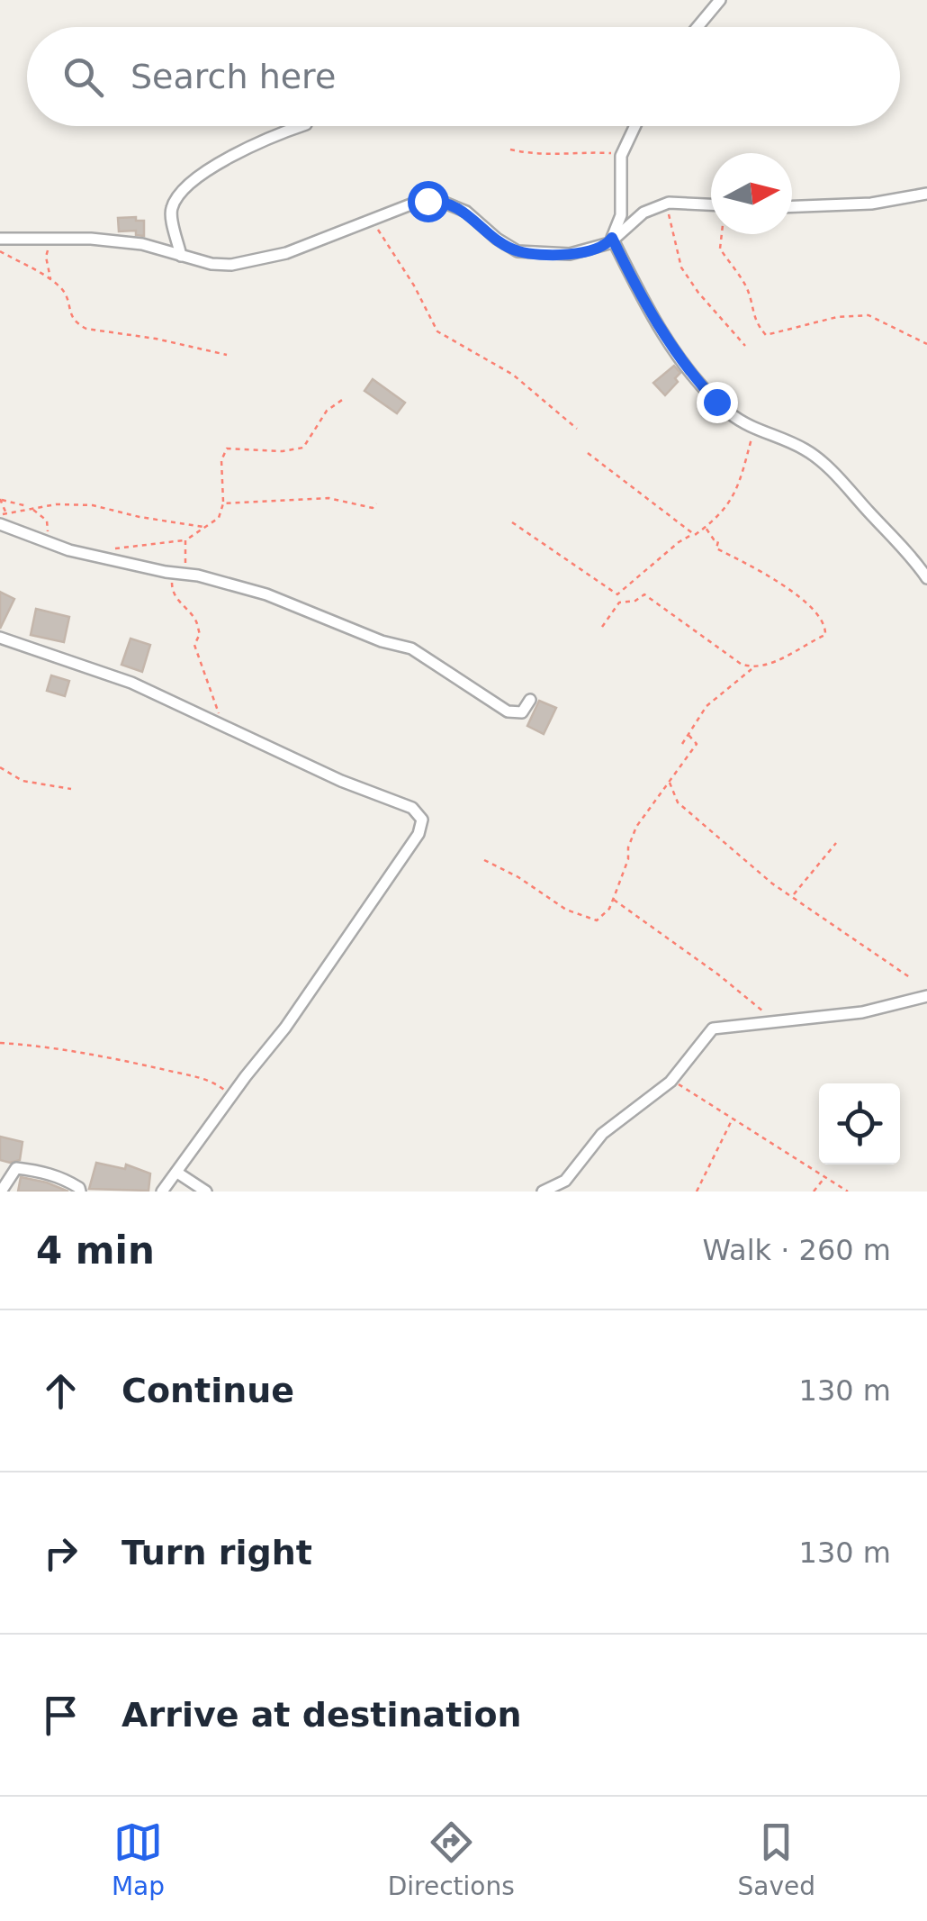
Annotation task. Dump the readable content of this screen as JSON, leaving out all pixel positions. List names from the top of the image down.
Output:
{
  "north": "right",
  "page": {
    "search": "Search here",
    "heading": ["4 min", "Walk · 260 m"],
    "list": [
      ["Continue", "130 m"],
      ["Turn right", "130 m"],
      "Arrive at destination"
    ],
    "nav": ["Map", "Directions", "Saved"]
  }
}
